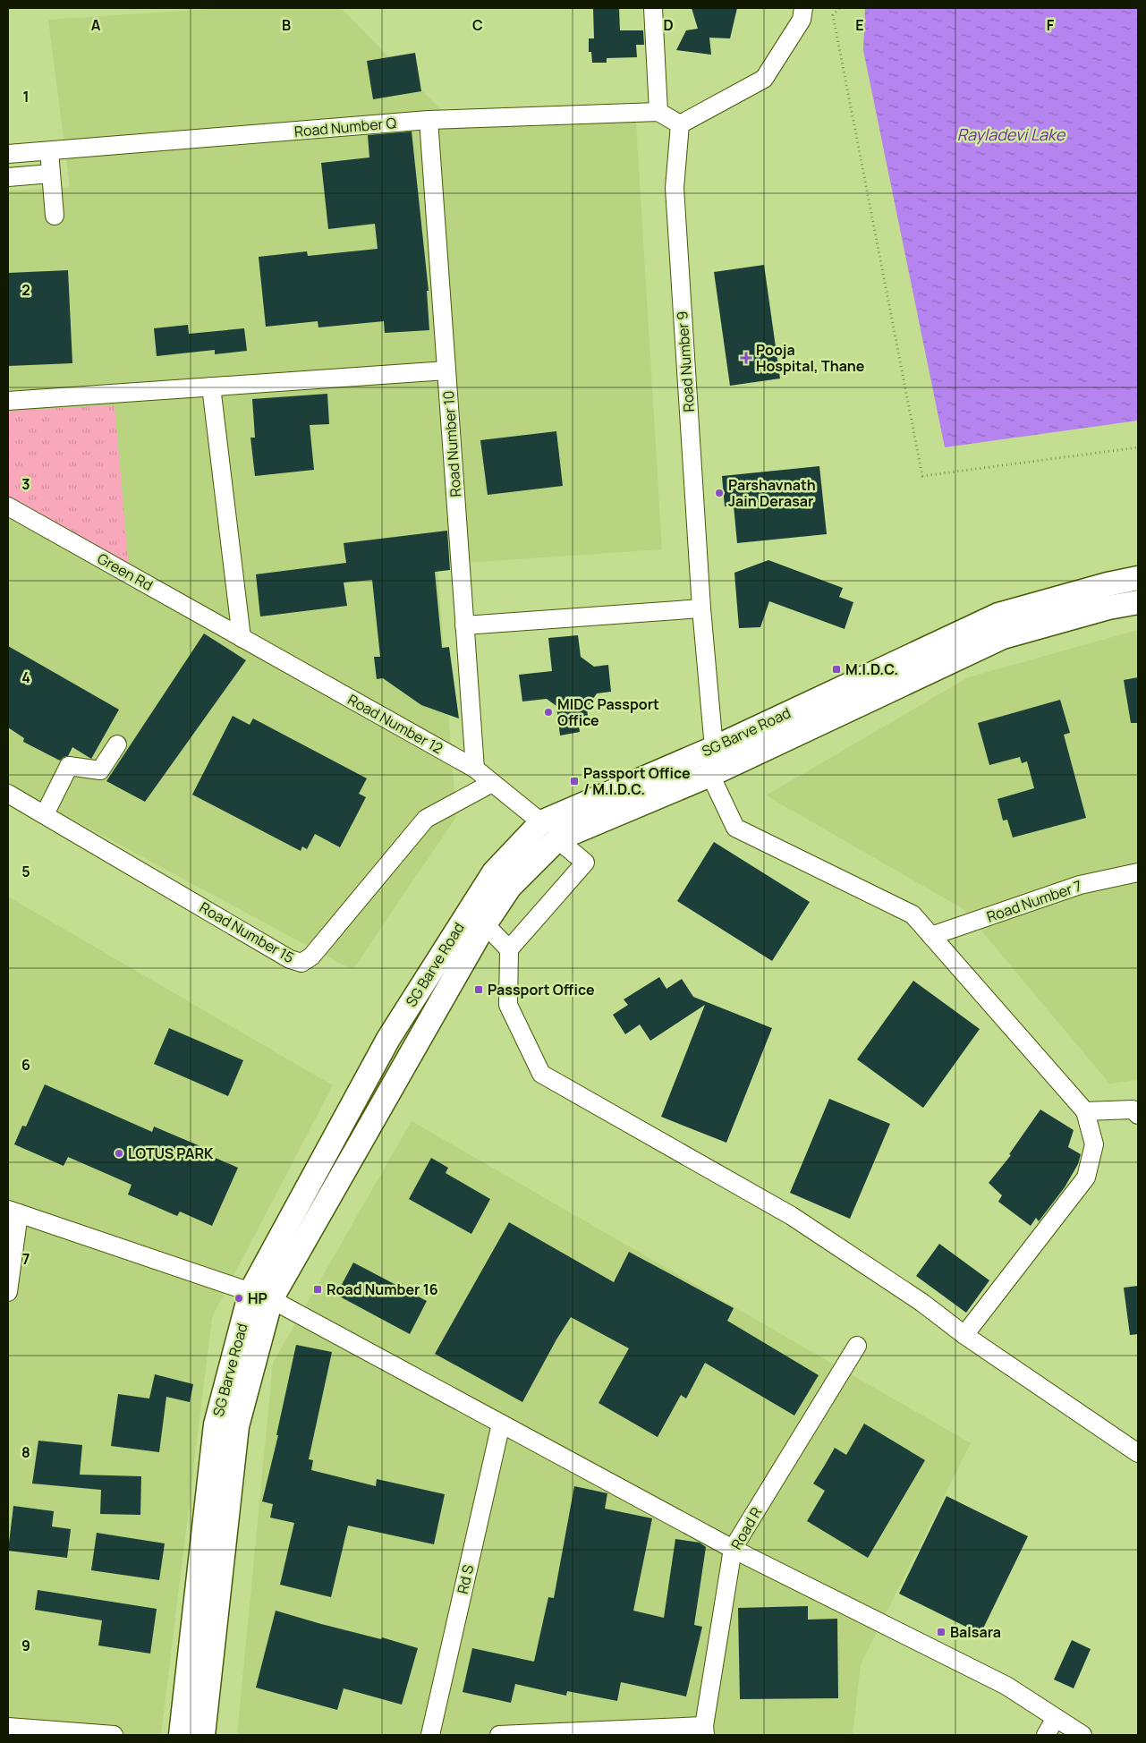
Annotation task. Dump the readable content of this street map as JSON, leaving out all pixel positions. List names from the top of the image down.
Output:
{
  "streets": {
    "main road": ["SG Barve Road"],
    "street": [
      "Road Number Q",
      "Road Number 9",
      "Road Number 10",
      "Green Rd",
      "Road Number 12",
      "Road Number 7",
      "Road Number 15",
      "Road R",
      "Rd S"
    ]
  },
  "crossings": [
    ["Road Number Q", "Road Number 10"],
    ["Road Number 9", "SG Barve Road"],
    ["Road Number 10", "Road Number 12"],
    ["Green Rd", "Road Number 12"],
    ["Road Number 12", "SG Barve Road"],
    ["Road Number 12", "Road Number 15"]
  ],
  "water": ["Rayladevi Lake"],
  "places": {
    "health": ["Pooja Hospital, Thane"],
    "other": [
      "Parshavnath Jain Derasar",
      "MIDC Passport Office",
      "LOTUS PARK",
      "HP"
    ],
    "transit": [
      "M.I.D.C.",
      "Passport Office / M.I.D.C.",
      "Passport Office",
      "Road Number 16",
      "Balsara"
    ]
  },
  "grid": {
    "columns": [
      "A",
      "B",
      "C",
      "D",
      "E",
      "F"
    ],
    "rows": [
      "1",
      "2",
      "3",
      "4",
      "5",
      "6",
      "7",
      "8",
      "9"
    ]
  }
}
